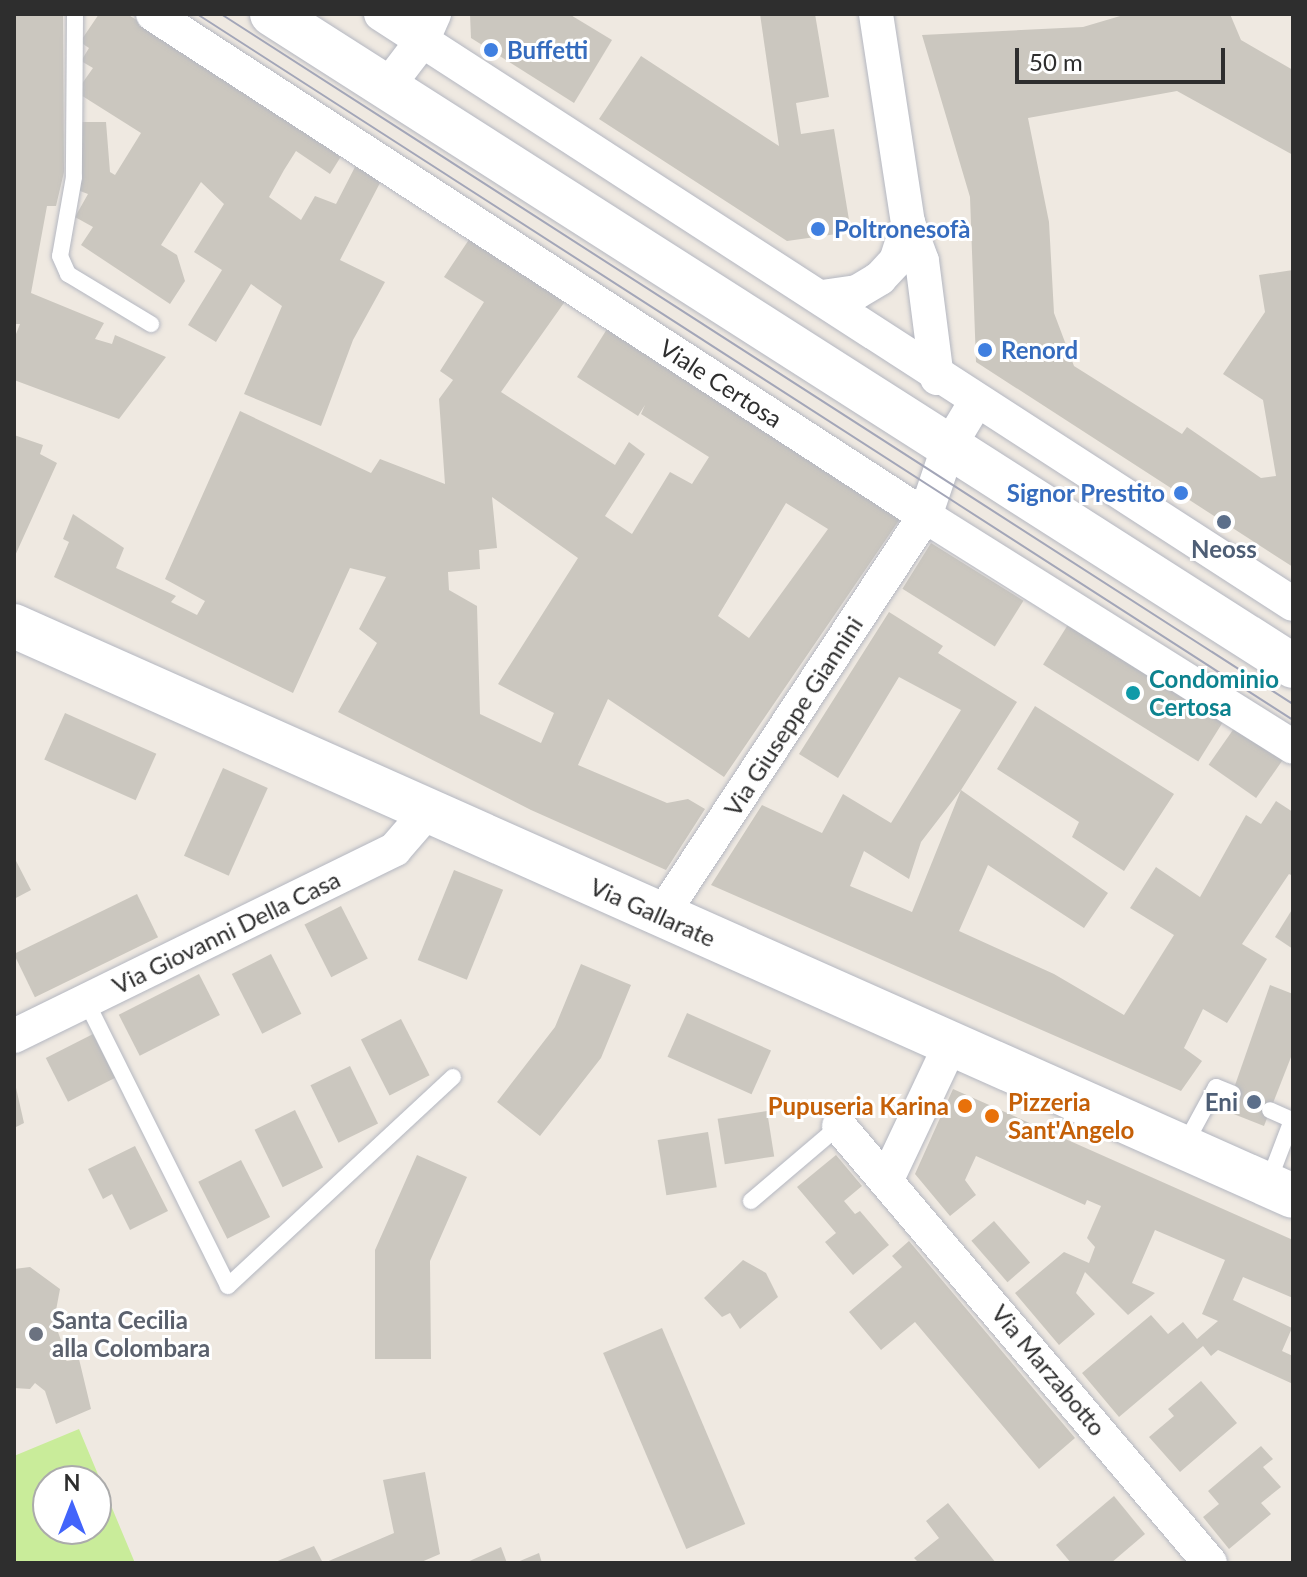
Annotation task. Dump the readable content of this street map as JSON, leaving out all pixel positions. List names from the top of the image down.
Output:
{
  "streets": {
    "street": [
      "Viale Certosa",
      "Via Giuseppe Giannini",
      "Via Gallarate",
      "Via Giovanni Della Casa",
      "Via Marzabotto"
    ]
  },
  "crossings": [
    ["Viale Certosa", "Via Giuseppe Giannini"],
    ["Via Giuseppe Giannini", "Via Gallarate"],
    ["Via Gallarate", "Via Giovanni Della Casa"]
  ],
  "places": [
    "Buffetti",
    "Poltronesofà",
    "Renord",
    "Signor Prestito",
    "Neoss",
    "Condominio Certosa",
    "Eni",
    "Pupuseria Karina",
    "Pizzeria Sant'Angelo",
    "Santa Cecilia alla Colombara"
  ],
  "scale_bar": "50 m",
  "north": "top"
}
